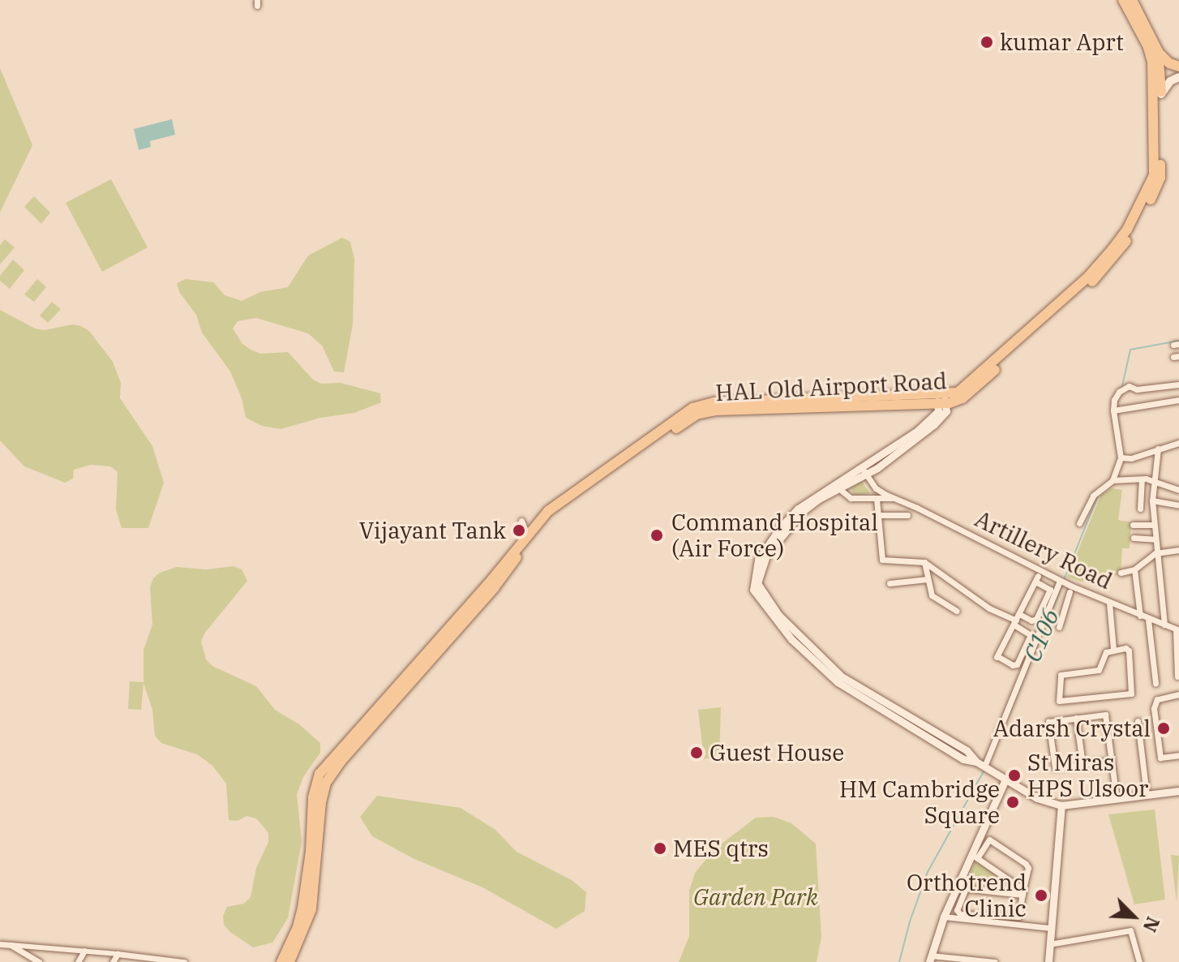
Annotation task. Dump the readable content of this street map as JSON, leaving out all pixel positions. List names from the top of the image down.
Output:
{
  "streets": {
    "main road": ["HAL Old Airport Road"],
    "street": ["Artillery Road"]
  },
  "water": ["C106"],
  "parks": ["Garden Park"],
  "places": [
    "kumar Aprt",
    "Vijayant Tank",
    "Command Hospital (Air Force)",
    "Adarsh Crystal",
    "Guest House",
    "St Miras HPS Ulsoor",
    "HM Cambridge Square",
    "MES qtrs",
    "Orthotrend Clinic"
  ],
  "north": "bottom right"
}
